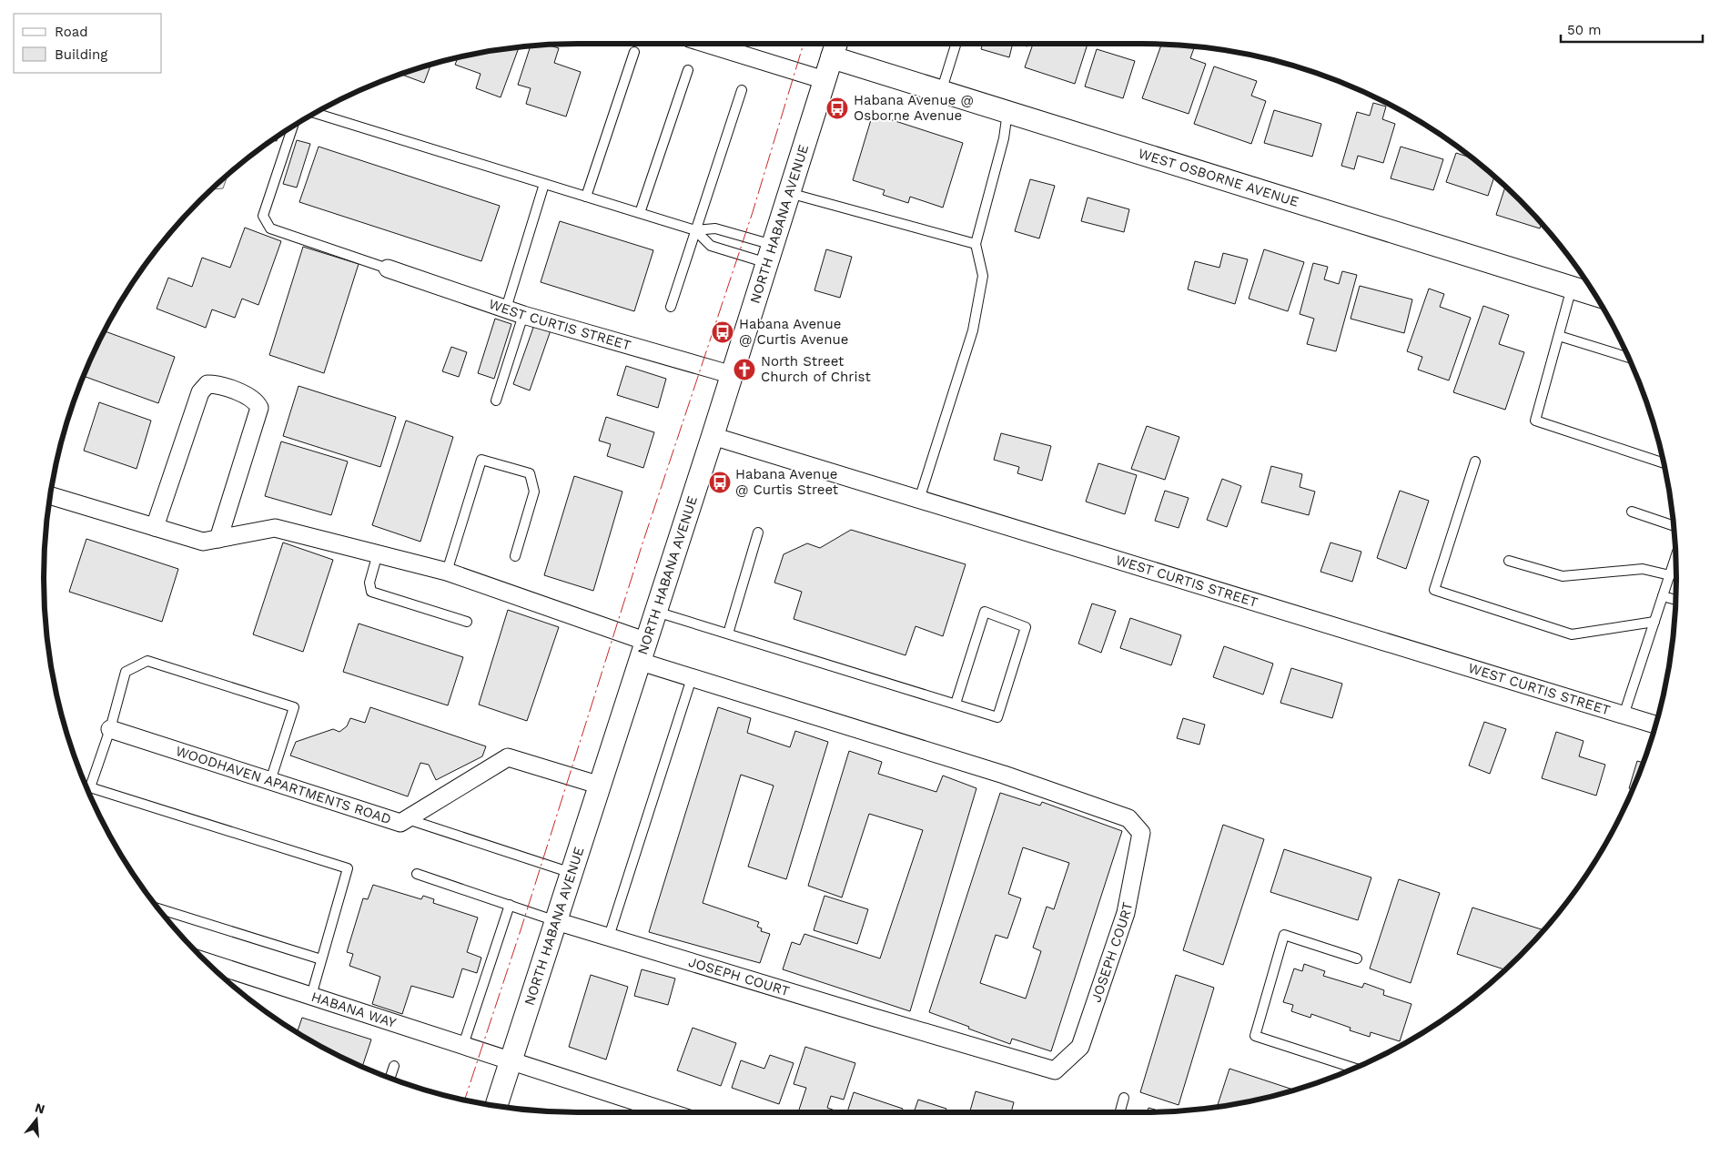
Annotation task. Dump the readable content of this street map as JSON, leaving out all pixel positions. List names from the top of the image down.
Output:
{
  "streets": {
    "street": [
      "WEST OSBORNE AVENUE",
      "NORTH HABANA AVENUE",
      "WEST CURTIS STREET",
      "WOODHAVEN APARTMENTS ROAD",
      "JOSEPH COURT",
      "HABANA WAY"
    ]
  },
  "crossings": [
    ["WEST OSBORNE AVENUE", "NORTH HABANA AVENUE"],
    ["NORTH HABANA AVENUE", "WEST CURTIS STREET"],
    ["NORTH HABANA AVENUE", "WOODHAVEN APARTMENTS ROAD"],
    ["NORTH HABANA AVENUE", "JOSEPH COURT"],
    ["NORTH HABANA AVENUE", "HABANA WAY"]
  ],
  "places": {
    "bus stop": ["Habana Avenue @ Osborne Avenue", "Habana Avenue @ Curtis Avenue", "Habana Avenue @ Curtis Street"],
    "church": ["North Street Church of Christ"]
  },
  "legend": ["Road", "Building"],
  "scale_bar": "50 m",
  "north": "top"
}
